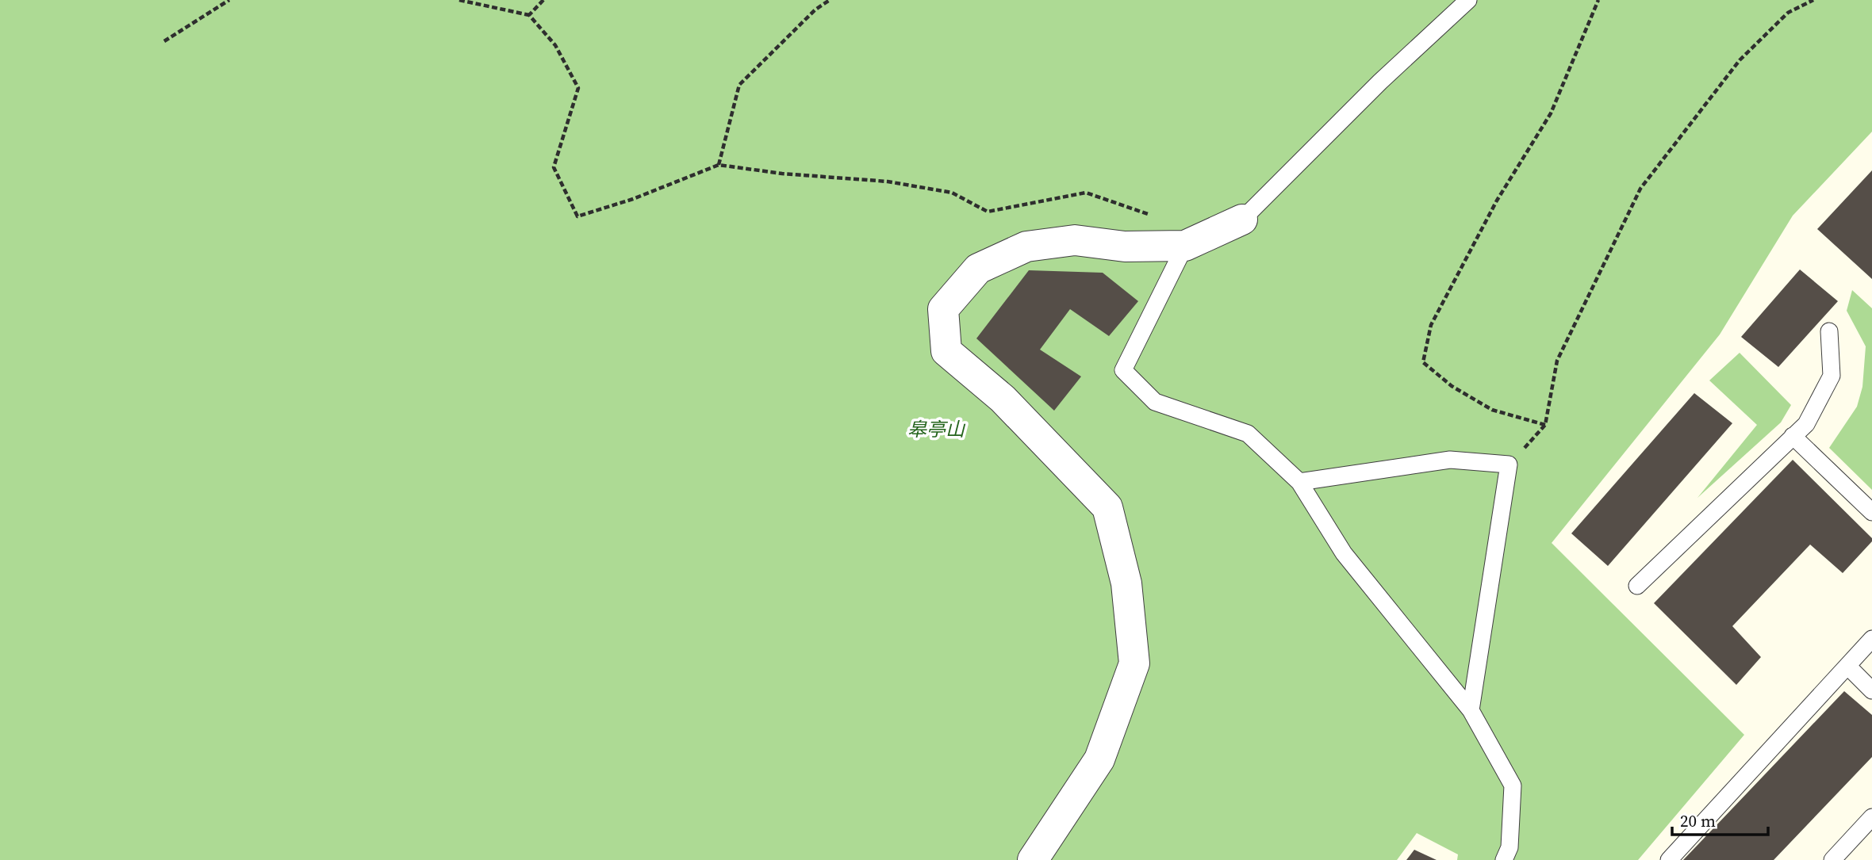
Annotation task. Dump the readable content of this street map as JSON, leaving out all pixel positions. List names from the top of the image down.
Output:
{
  "parks": ["皋亭山"],
  "scale_bar": "20 m"
}
